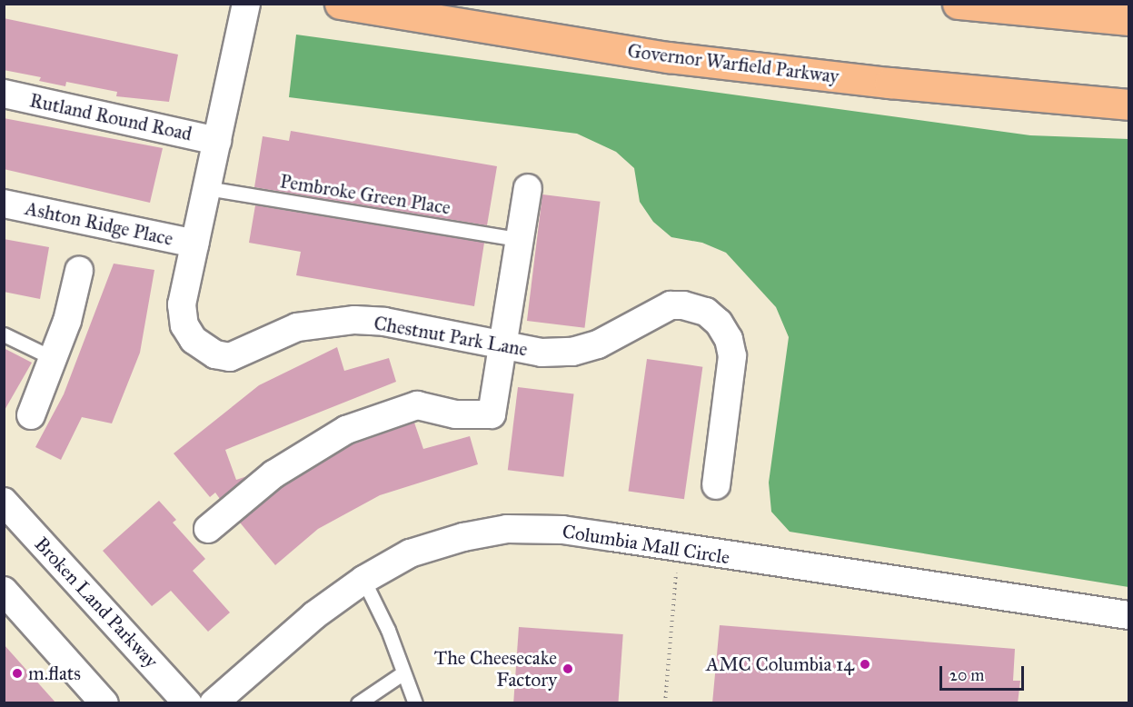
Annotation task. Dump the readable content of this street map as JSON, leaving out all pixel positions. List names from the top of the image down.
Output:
{
  "streets": {
    "main road": ["Governor Warfield Parkway"],
    "street": [
      "Rutland Round Road",
      "Ashton Ridge Place",
      "Chestnut Park Lane",
      "Columbia Mall Circle",
      "Broken Land Parkway"
    ],
    "lane": ["Pembroke Green Place"]
  },
  "crossings": [
    ["Rutland Round Road", "Chestnut Park Lane"],
    ["Pembroke Green Place", "Chestnut Park Lane"],
    ["Ashton Ridge Place", "Chestnut Park Lane"]
  ],
  "places": ["AMC Columbia 14", "The Cheesecake Factory", "m.flats"],
  "scale_bar": "20 m"
}
